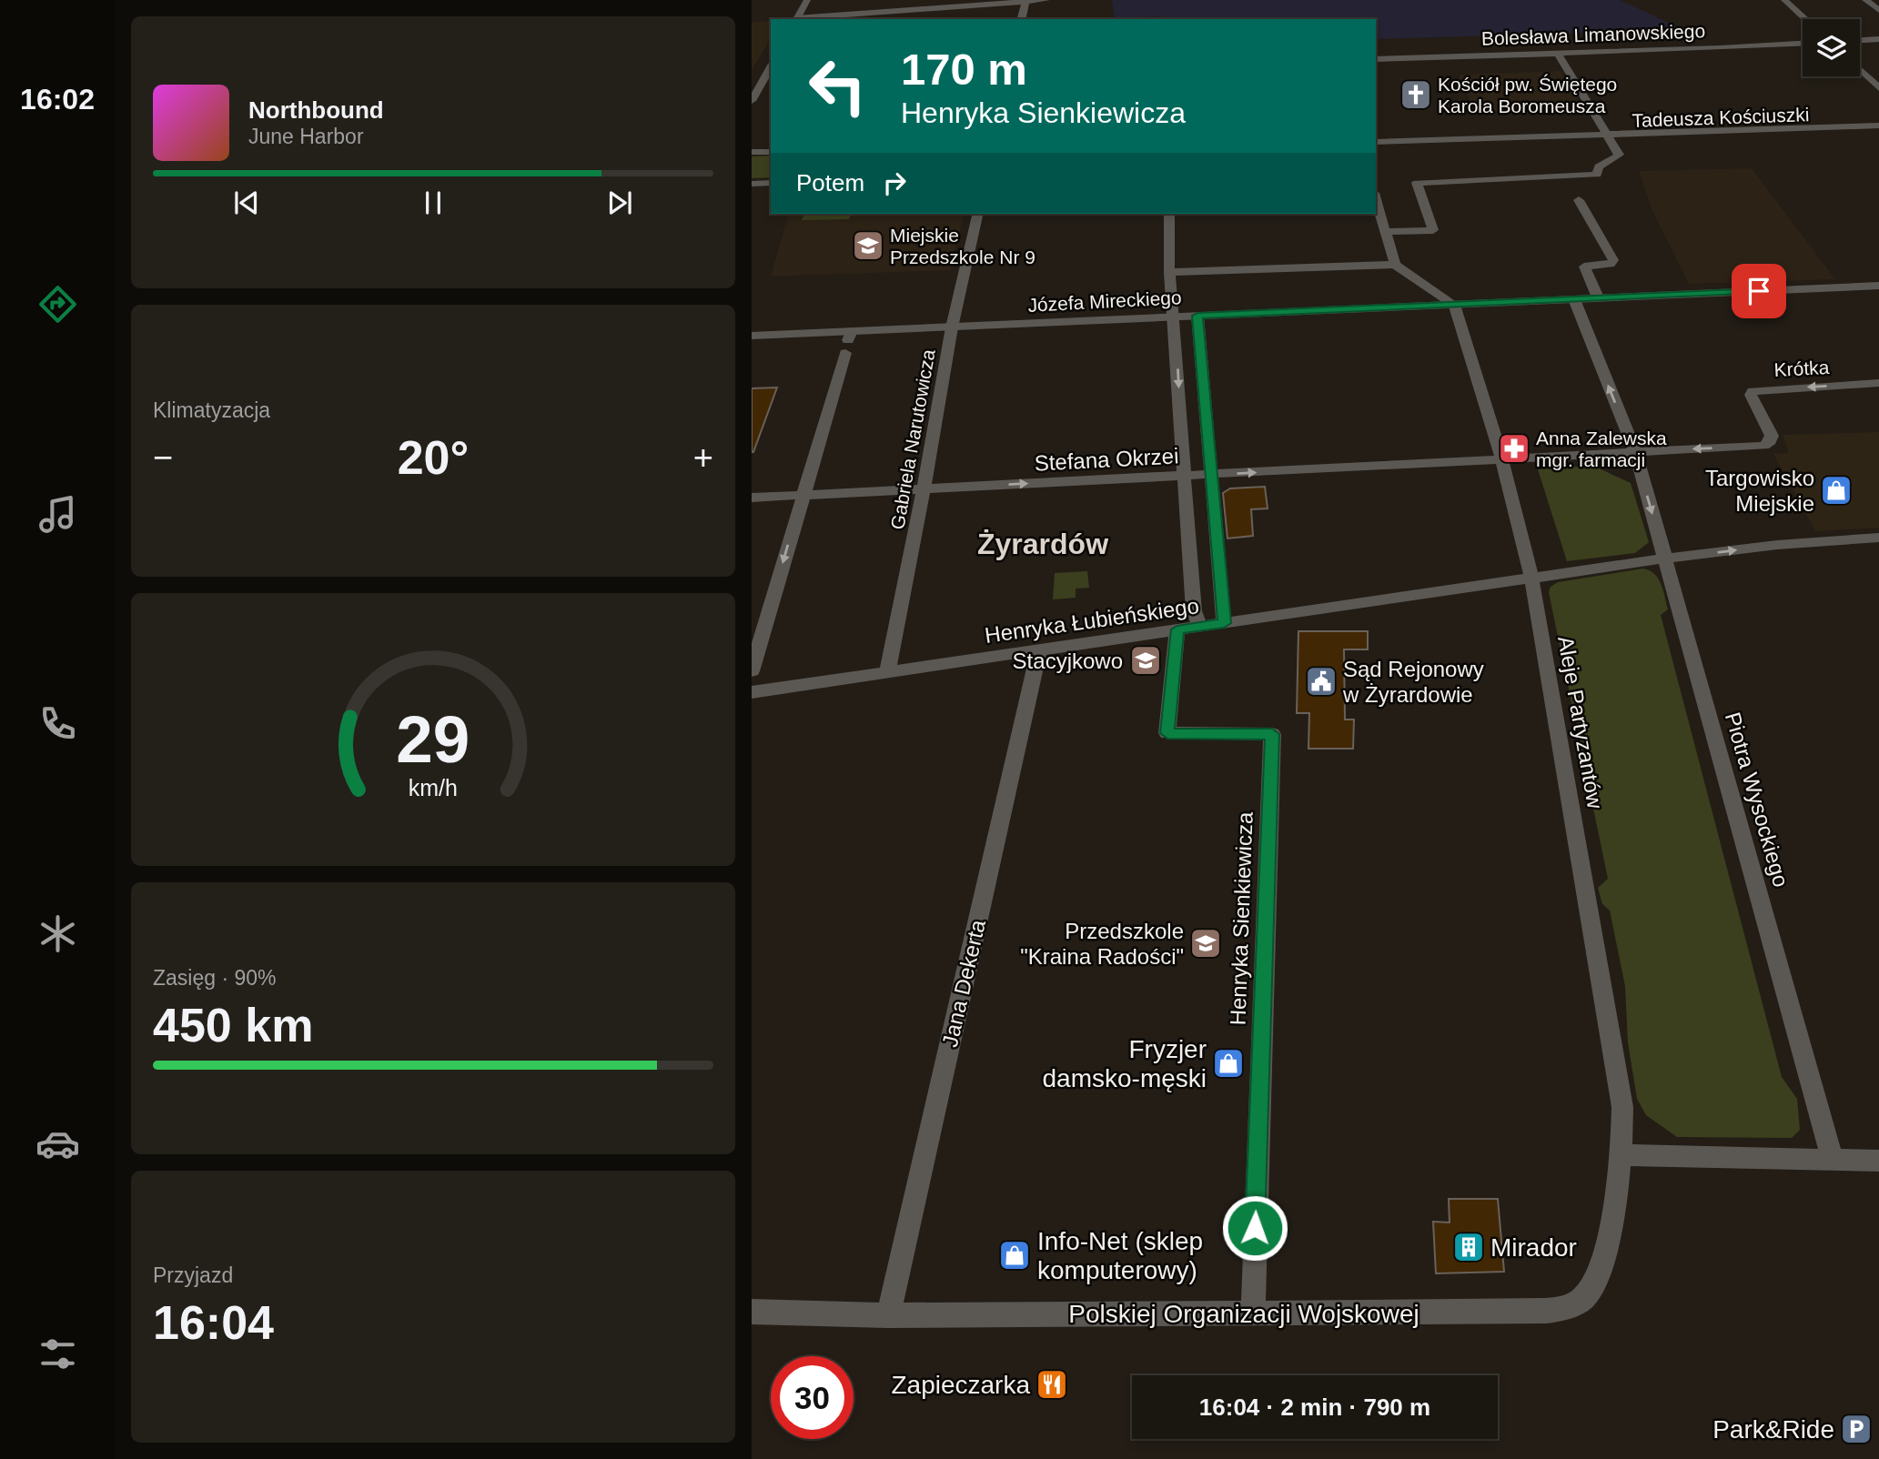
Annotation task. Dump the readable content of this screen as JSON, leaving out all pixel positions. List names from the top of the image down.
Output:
{
  "streets": {
    "street": [
      "Bolesława Limanowskiego",
      "Tadeusza Kościuszki",
      "Józefa Mireckiego",
      "Krótka",
      "Gabriela Narutowicza",
      "Stefana Okrzei",
      "Henryka Łubieńskiego",
      "Aleje Partyzantów",
      "Piotra Wysockiego",
      "Henryka Sienkiewicza",
      "Jana Dekerta",
      "Polskiej Organizacji Wojskowej"
    ]
  },
  "crossings": [
    ["Józefa Mireckiego", "Gabriela Narutowicza"],
    ["Józefa Mireckiego", "Aleje Partyzantów"],
    ["Józefa Mireckiego", "Piotra Wysockiego"],
    ["Krótka", "Piotra Wysockiego"],
    ["Gabriela Narutowicza", "Stefana Okrzei"],
    ["Gabriela Narutowicza", "Henryka Łubieńskiego"],
    ["Stefana Okrzei", "Aleje Partyzantów"],
    ["Henryka Łubieńskiego", "Aleje Partyzantów"],
    ["Henryka Łubieńskiego", "Piotra Wysockiego"],
    ["Henryka Łubieńskiego", "Henryka Sienkiewicza"],
    ["Henryka Łubieńskiego", "Jana Dekerta"],
    ["Aleje Partyzantów", "Polskiej Organizacji Wojskowej"],
    ["Henryka Sienkiewicza", "Polskiej Organizacji Wojskowej"],
    ["Jana Dekerta", "Polskiej Organizacji Wojskowej"]
  ],
  "one_way": ["Stefana Okrzei"],
  "districts": ["Żyrardów"],
  "places": {
    "church": ["Kościół pw. Świętego Karola Boromeusza"],
    "school or university": ["Miejskie Przedszkole Nr 9", "Stacyjkowo", "Przedszkole \"Kraina Radości\""],
    "pharmacy": ["Anna Zalewska mgr. farmacji"],
    "shop": ["Targowisko Miejskie", "Fryzjer damsko-męski", "Info-Net (sklep komputerowy)"],
    "public building": ["Sąd Rejonowy w Żyrardowie"],
    "building": ["Mirador"],
    "restaurant": ["Zapieczarka"],
    "parking": ["Park&Ride"]
  },
  "page": {
    "tabs": "16:02",
    "turn": ["170 m", "Henryka Sienkiewicza"],
    "song": ["Northbound", "June Harbor"],
    "then": "Potem",
    "tile": [
      "Klimatyzacja",
      ["Zasięg · 90%", "450 km"],
      ["Przyjazd", "16:04"]
    ],
    "heat": ["−", "20°", "+"],
    "limit": "30",
    "trip": "16:04 · 2 min · 790 m",
    "gauge": ["29", "km/h"]
  }
}
